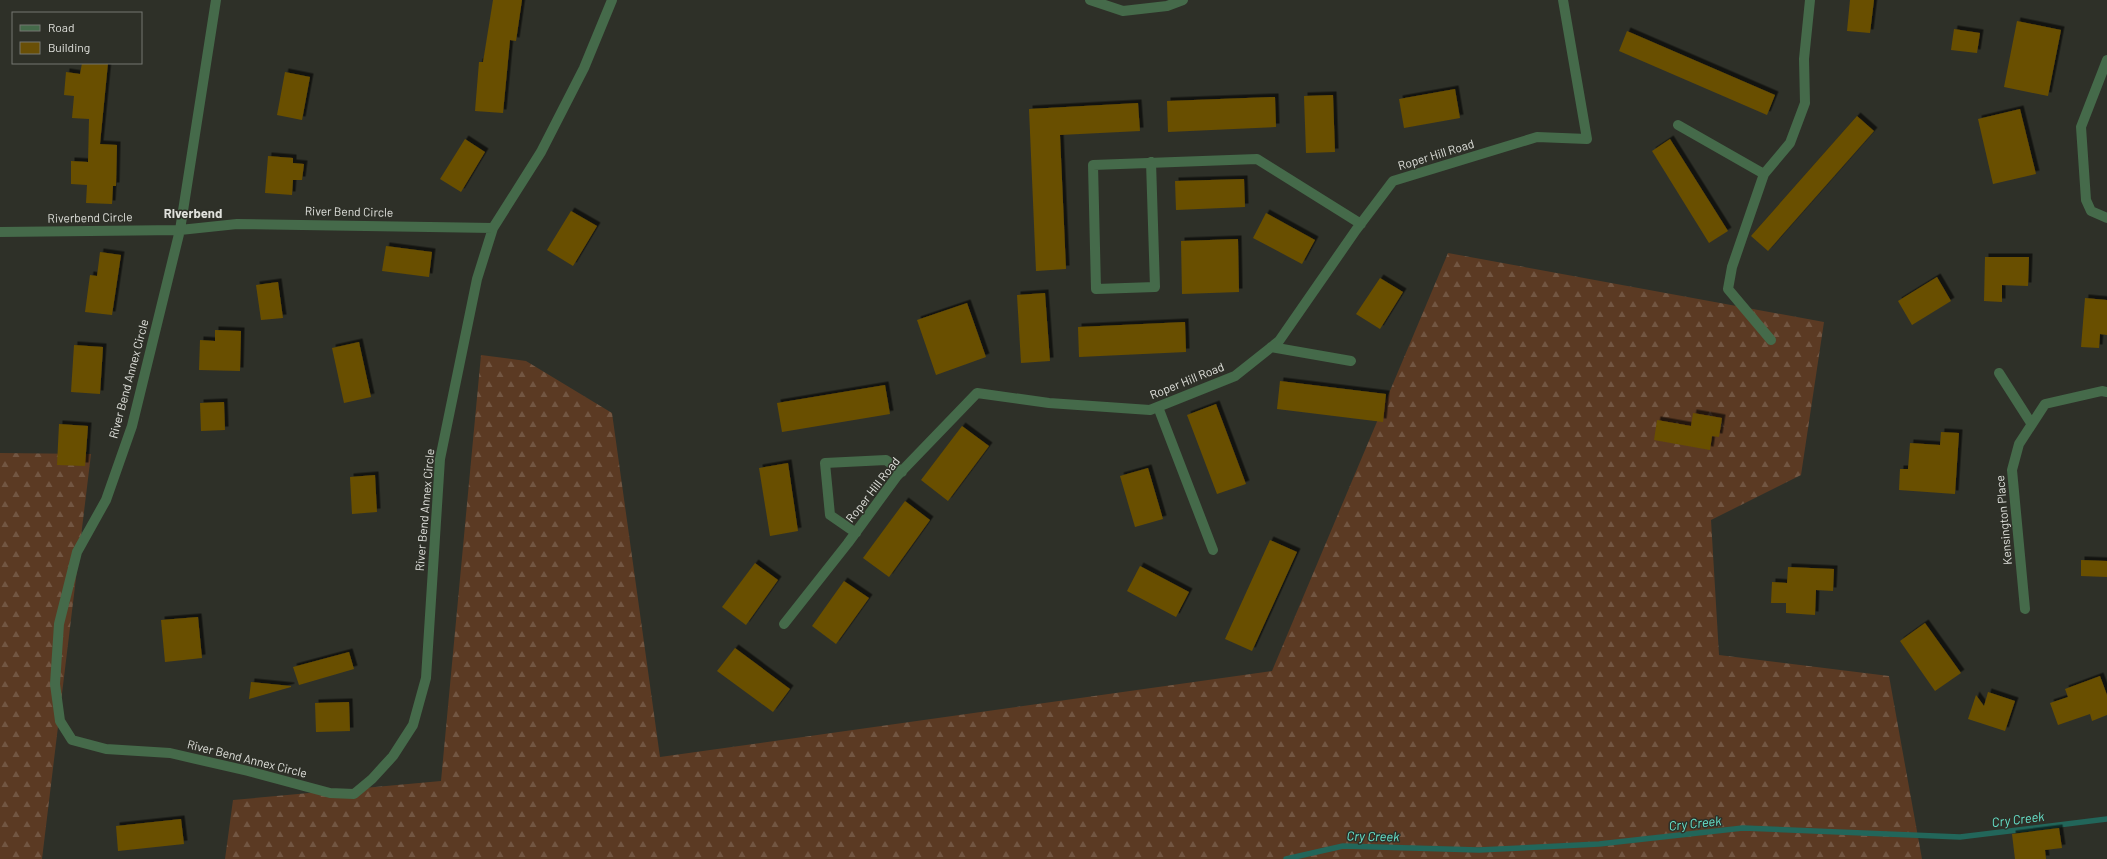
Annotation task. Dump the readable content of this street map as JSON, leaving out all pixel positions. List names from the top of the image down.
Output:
{
  "streets": {
    "street": [
      "Roper Hill Road",
      "River Bend Circle",
      "Riverbend Circle",
      "River Bend Annex Circle",
      "Kensington Place"
    ]
  },
  "crossings": [
    ["River Bend Circle", "Riverbend Circle"],
    ["River Bend Circle", "River Bend Annex Circle"],
    ["Riverbend Circle", "River Bend Annex Circle"]
  ],
  "districts": ["Riverbend"],
  "water": ["Cry Creek"],
  "legend": ["Road", "Building"]
}
